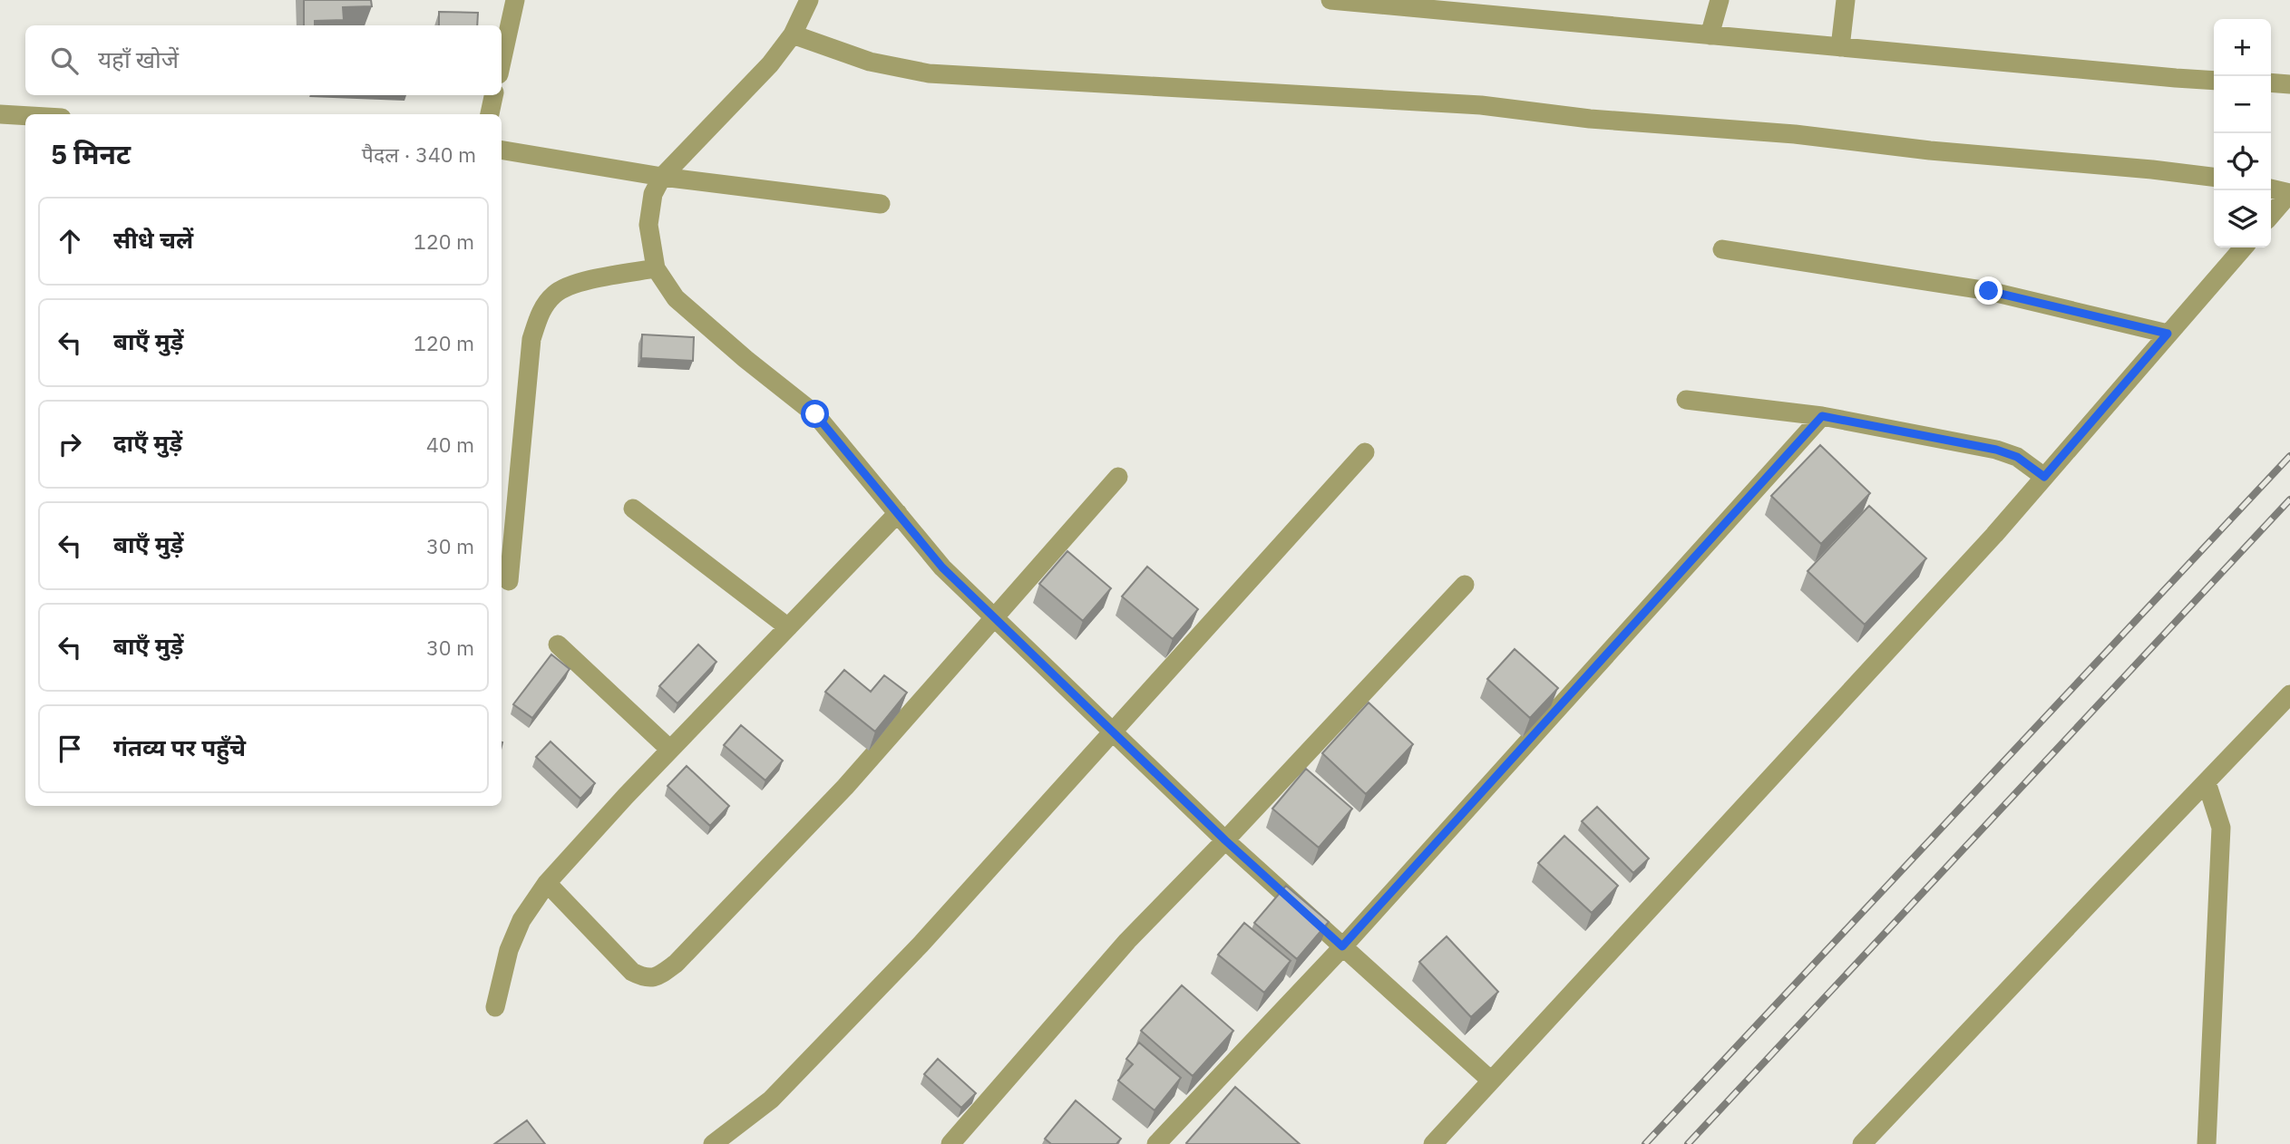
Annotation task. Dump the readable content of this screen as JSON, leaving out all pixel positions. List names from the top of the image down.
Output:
{
  "page": {
    "map_buttons": ["+", "−"],
    "search": "यहाँ खोजें",
    "heading": ["5 मिनट", "पैदल · 340 m"],
    "list": [
      ["सीधे चलें", "120 m"],
      ["बाएँ मुड़ें", "120 m"],
      ["दाएँ मुड़ें", "40 m"],
      ["बाएँ मुड़ें", "30 m"],
      ["बाएँ मुड़ें", "30 m"],
      "गंतव्य पर पहुँचे"
    ]
  }
}
